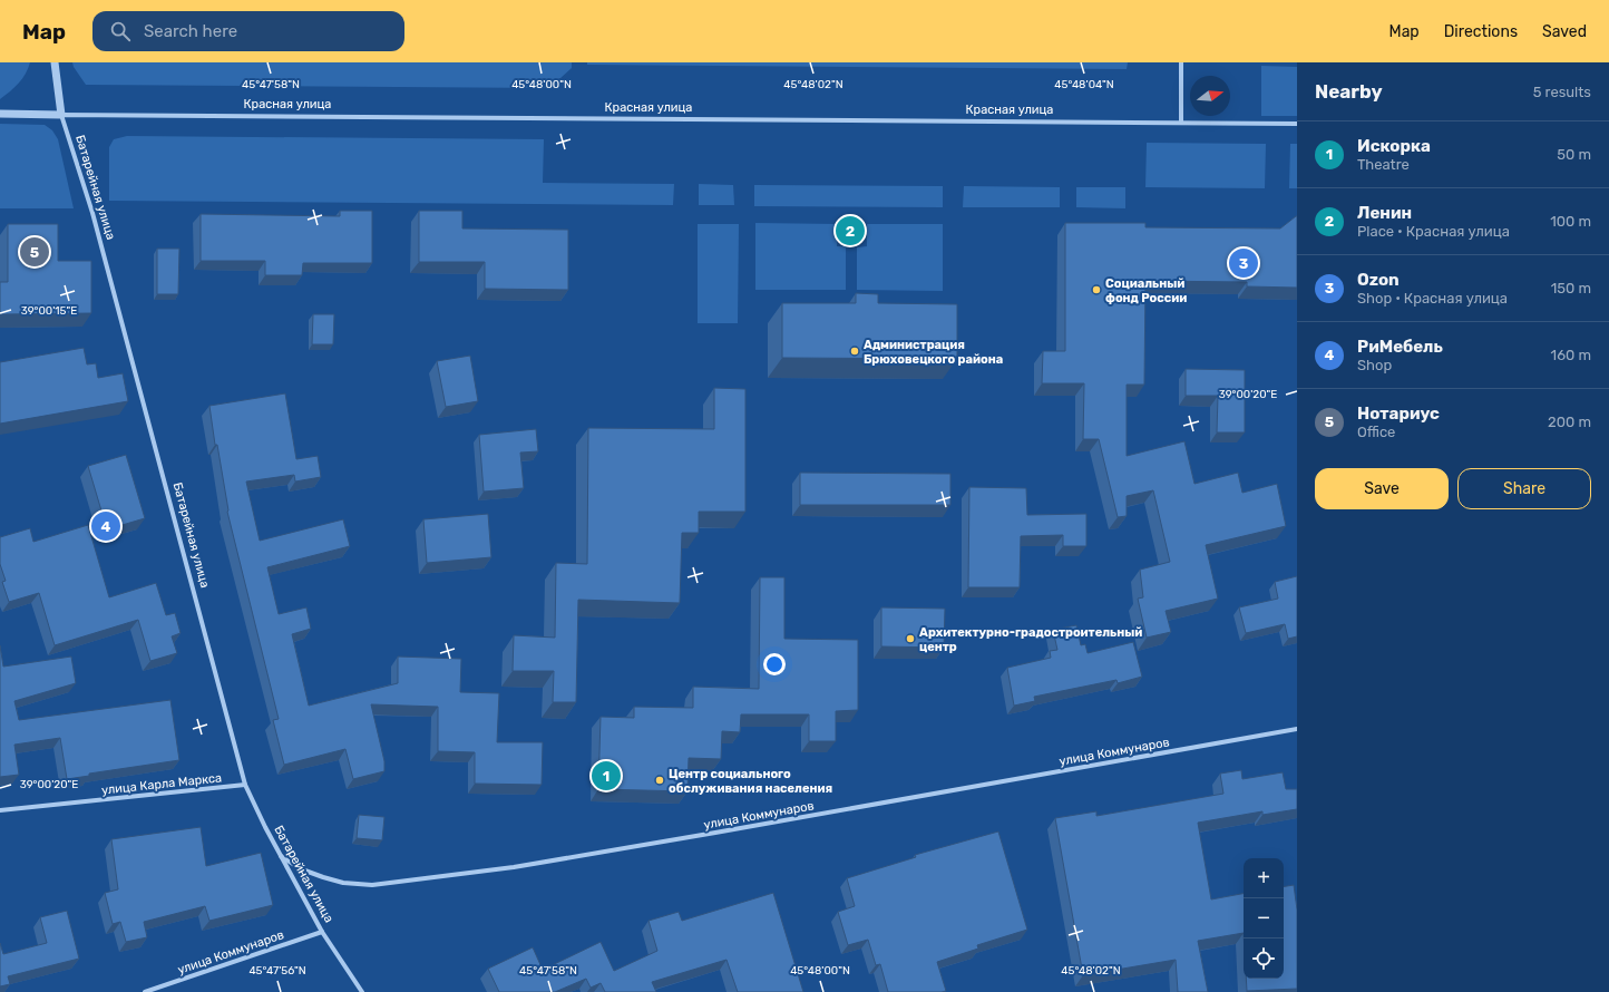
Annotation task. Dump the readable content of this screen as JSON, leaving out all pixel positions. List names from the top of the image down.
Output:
{
  "streets": {
    "street": [
      "Красная улица",
      "Батарейная улица",
      "улица Коммунаров",
      "улица Карла Маркса"
    ]
  },
  "crossings": [
    ["Красная улица", "Батарейная улица"],
    ["Батарейная улица", "улица Коммунаров"],
    ["Батарейная улица", "улица Карла Маркса"]
  ],
  "places": [
    "Социальный фонд России",
    "Администрация Брюховецкого района",
    "Архитектурно-градостроительный центр",
    "Центр социального обслуживания населения"
  ],
  "north": "right",
  "page": {
    "header": "Map",
    "search": "Search here",
    "nav": ["Map", "Directions", "Saved"],
    "heading": ["Nearby", "5 results"],
    "list": [
      {
        "mark": "1",
        "name": "Искорка",
        "note": "Theatre",
        "value": "50 m"
      },
      {
        "mark": "2",
        "name": "Ленин",
        "note": "Place · Красная улица",
        "value": "100 m"
      },
      {
        "mark": "3",
        "name": "Ozon",
        "note": "Shop · Красная улица",
        "value": "150 m"
      },
      {
        "mark": "4",
        "name": "РиМебель",
        "note": "Shop",
        "value": "160 m"
      },
      {
        "mark": "5",
        "name": "Нотариус",
        "note": "Office",
        "value": "200 m"
      }
    ],
    "pins": [
      "2",
      "5",
      "3",
      "4",
      "1"
    ],
    "buttons": ["Save", "Share"],
    "map_buttons": ["+", "−"]
  },
  "coordinates": [
    "45°47'58\"N",
    "45°48'00\"N",
    "45°48'02\"N",
    "45°48'04\"N",
    "39°00'15\"E",
    "39°00'20\"E",
    "45°47'56\"N"
  ]
}
